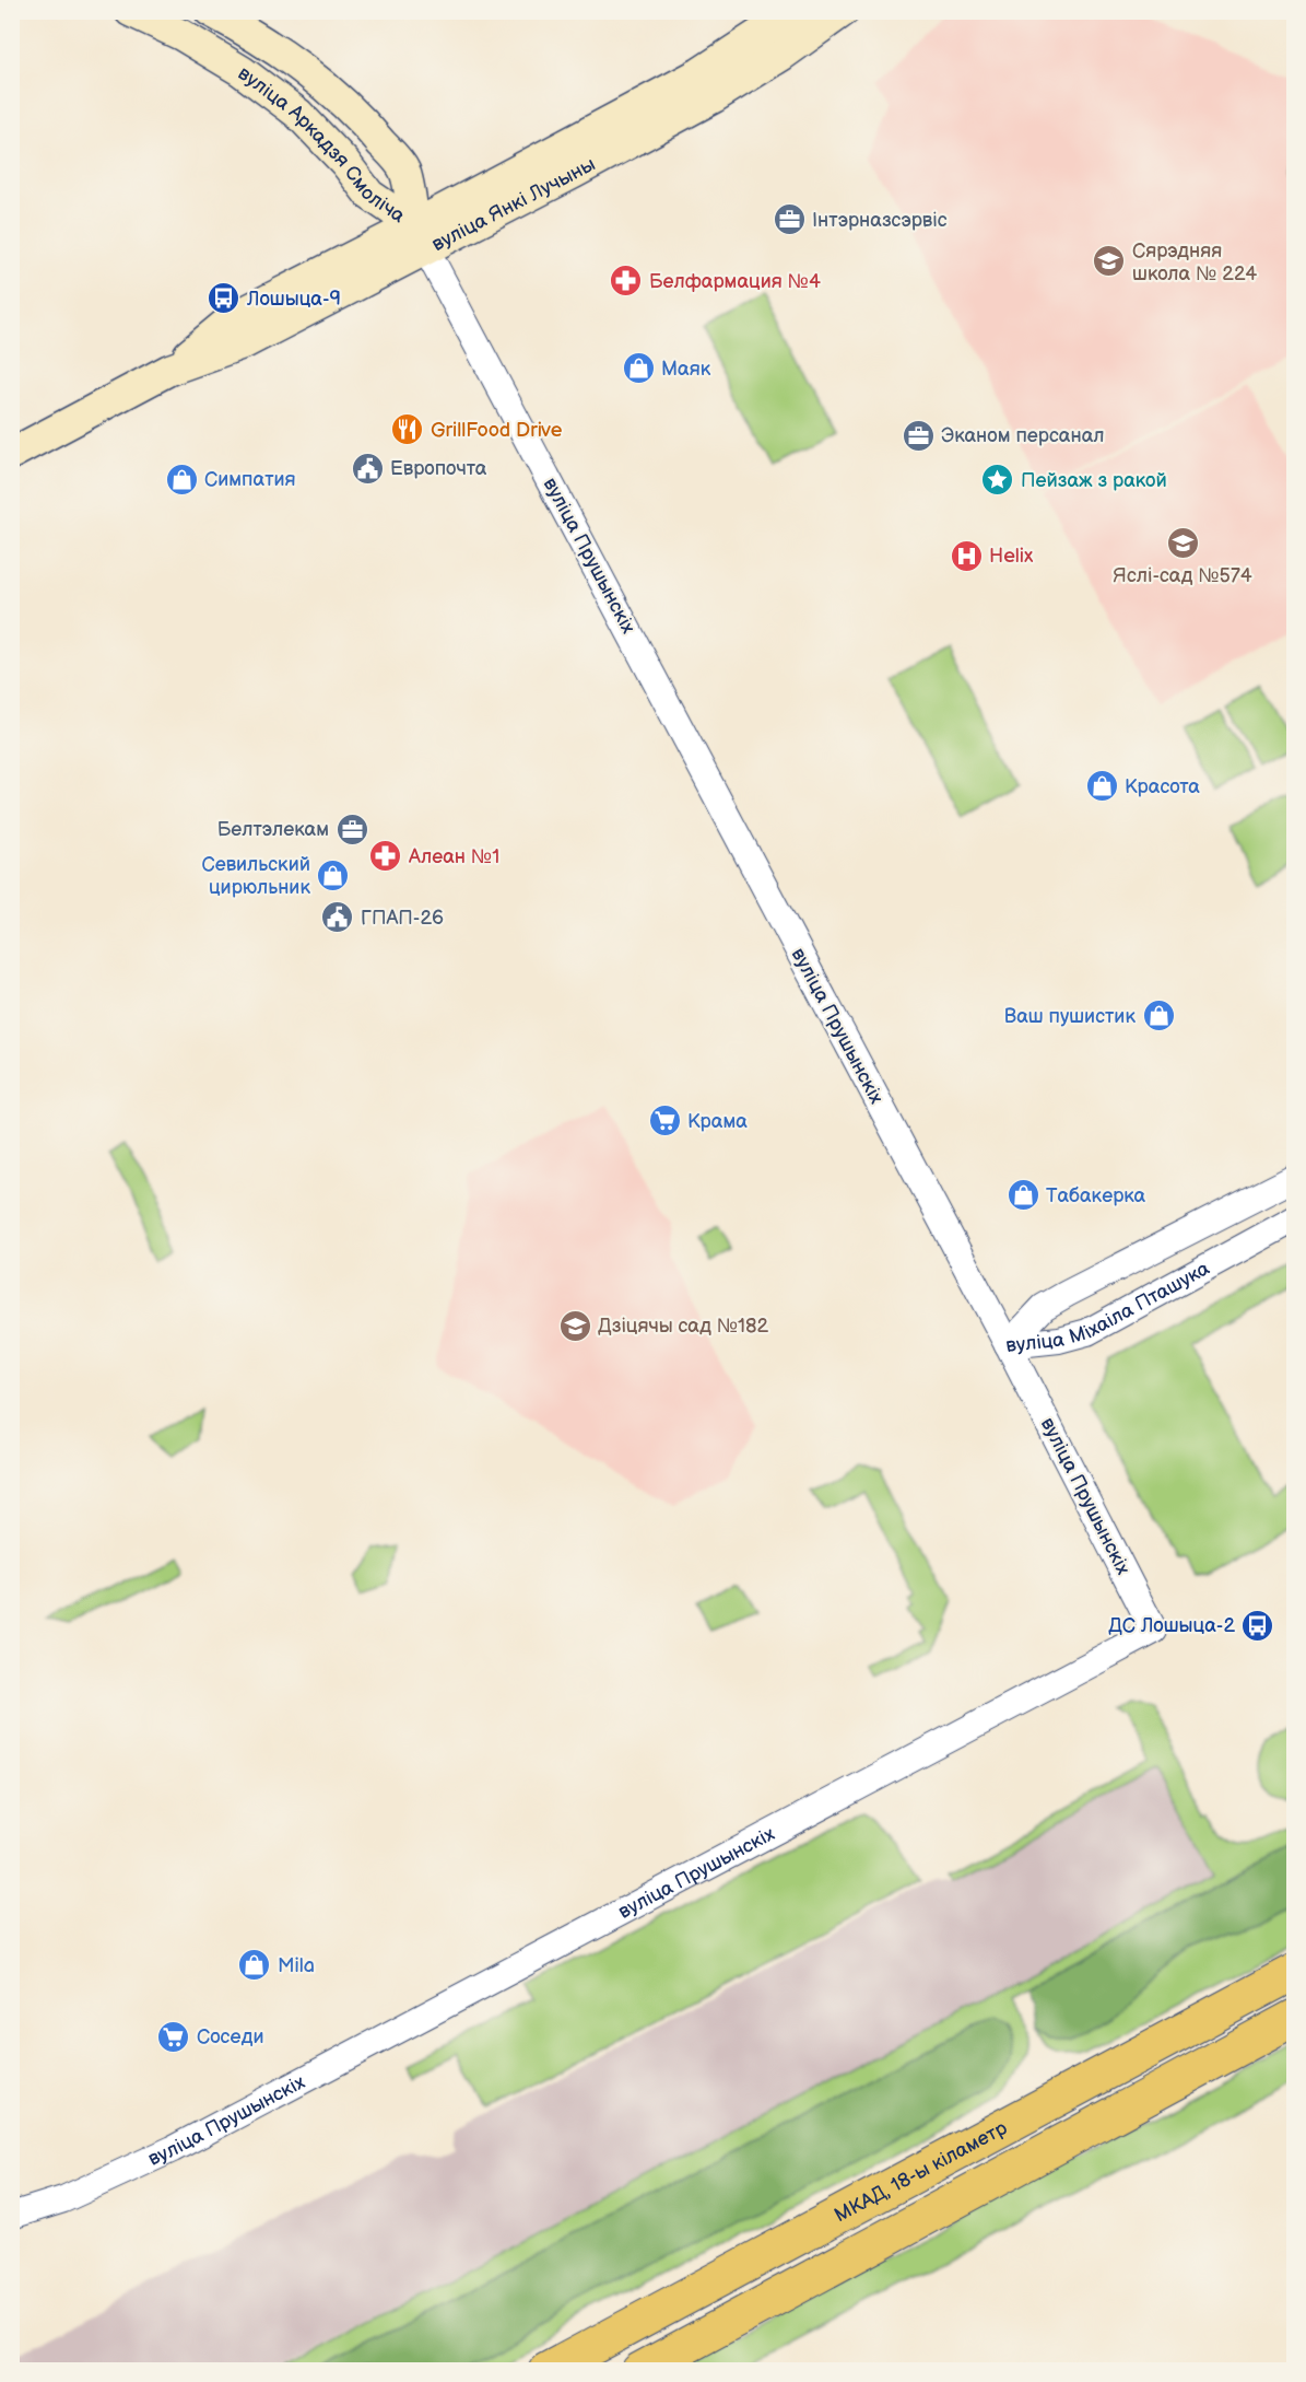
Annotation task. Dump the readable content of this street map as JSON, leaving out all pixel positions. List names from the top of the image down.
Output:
{
  "streets": {
    "highway": ["МКАД, 18-ы кіламетр"],
    "main road": ["вуліца Аркадзя Смоліча", "вуліца Янкі Лучыны"],
    "street": ["вуліца Прушынскіх", "вуліца Міхаіла Пташука"]
  },
  "crossings": [
    ["вуліца Аркадзя Смоліча", "вуліца Янкі Лучыны"],
    ["вуліца Аркадзя Смоліча", "вуліца Прушынскіх"],
    ["вуліца Янкі Лучыны", "вуліца Прушынскіх"],
    ["вуліца Прушынскіх", "вуліца Міхаіла Пташука"]
  ],
  "places": {
    "office": ["Інтэрназсэрвіс", "Эканом персанал", "Белтэлекам"],
    "school or university": ["Сярэдняя школа № 224", "Яслі-сад №574", "Дзіцячы сад №182"],
    "pharmacy": ["Белфармация №4", "Алеан №1"],
    "bus stop": ["Лошыца-9", "ДС Лошыца-2"],
    "shop": [
      "Маяк",
      "Симпатия",
      "Красота",
      "Севильский цирюльник",
      "Ваш пушистик",
      "Табакерка",
      "Mila"
    ],
    "restaurant": ["GrillFood Drive"],
    "public building": ["Европочта", "ГПАП-26"],
    "place": ["Пейзаж з ракой"],
    "hospital": ["Helix"],
    "supermarket": ["Крама", "Соседи"]
  }
}
